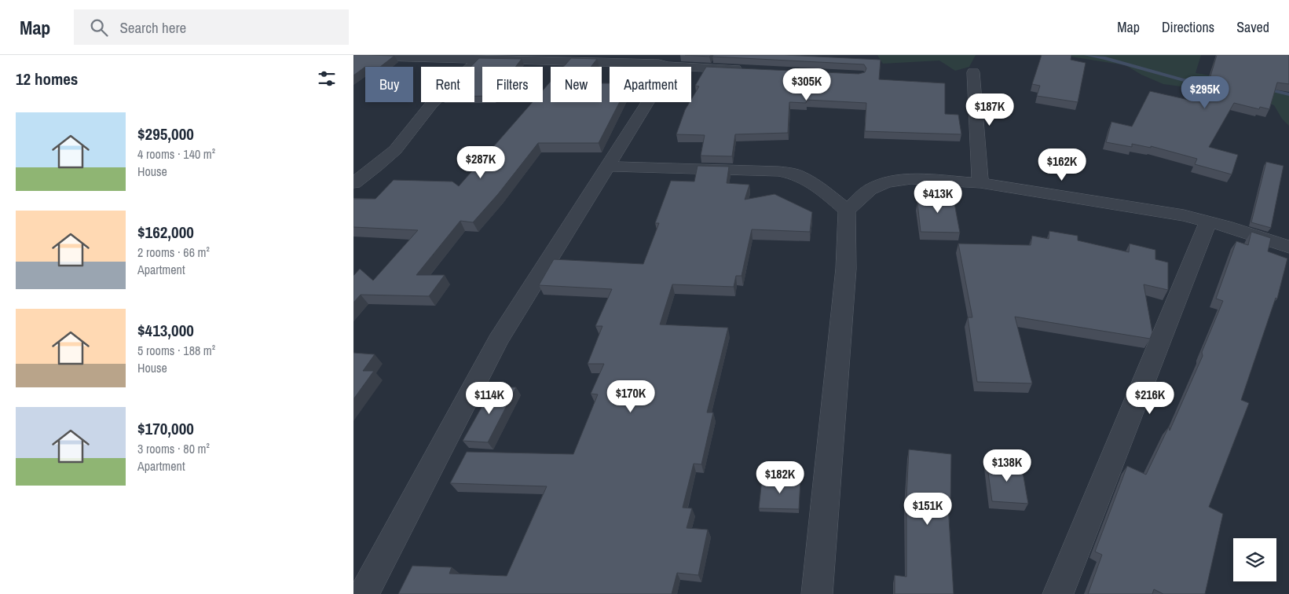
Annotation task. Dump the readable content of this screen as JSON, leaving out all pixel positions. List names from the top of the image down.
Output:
{
  "page": {
    "header": "Map",
    "search": "Search here",
    "nav": ["Map", "Directions", "Saved"],
    "heading": "12 homes",
    "chip": [
      "Buy",
      "Rent",
      "Filters",
      "New",
      "Apartment"
    ],
    "price": [
      "$305K",
      "$295K",
      "$187K",
      "$287K",
      "$162K",
      "$413K",
      "$170K",
      "$114K",
      "$216K",
      "$138K",
      "$182K",
      "$151K"
    ],
    "list": [
      {
        "name": "$295,000",
        "note": "4 rooms · 140 m² · House"
      },
      {
        "name": "$162,000",
        "note": "2 rooms · 66 m² · Apartment"
      },
      {
        "name": "$413,000",
        "note": "5 rooms · 188 m² · House"
      },
      {
        "name": "$170,000",
        "note": "3 rooms · 80 m² · Apartment"
      }
    ]
  }
}
